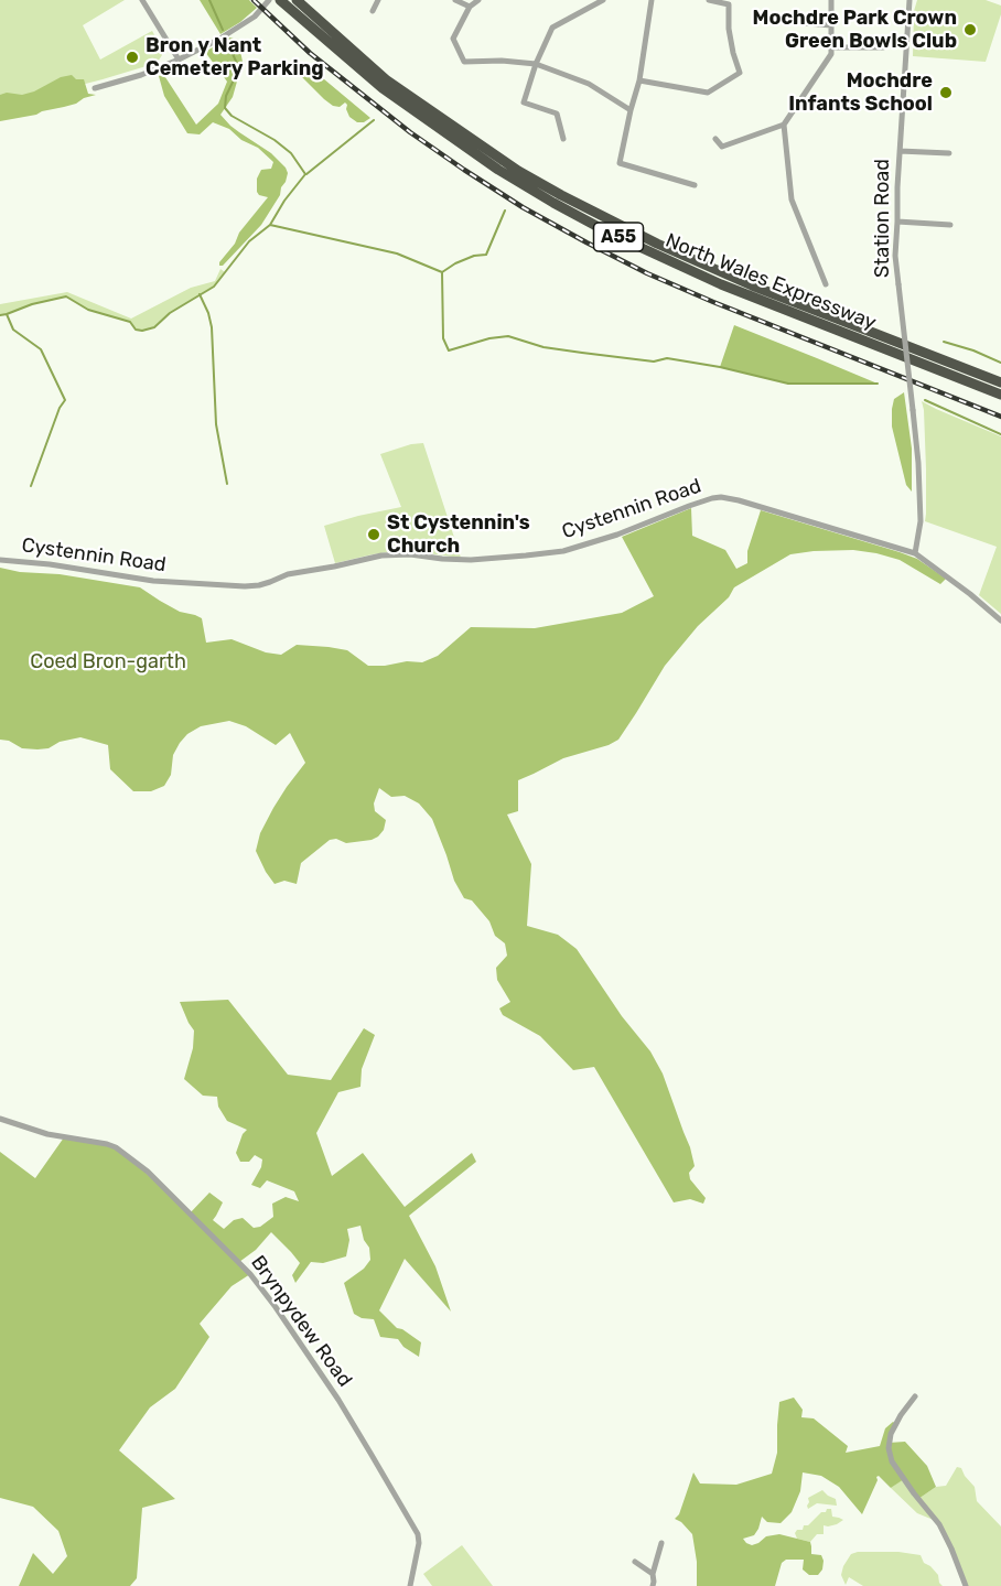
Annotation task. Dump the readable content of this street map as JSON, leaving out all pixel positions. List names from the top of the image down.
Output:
{
  "streets": {
    "highway": ["A55", "North Wales Expressway"],
    "street": ["Station Road", "Cystennin Road", "Brynpydew Road"]
  },
  "crossings": [
    ["Station Road", "Cystennin Road"]
  ],
  "parks": ["Coed Bron-garth"],
  "places": [
    "Mochdre Park Crown Green Bowls Club",
    "Bron y Nant Cemetery Parking",
    "Mochdre Infants School",
    "St Cystennin's Church"
  ]
}
